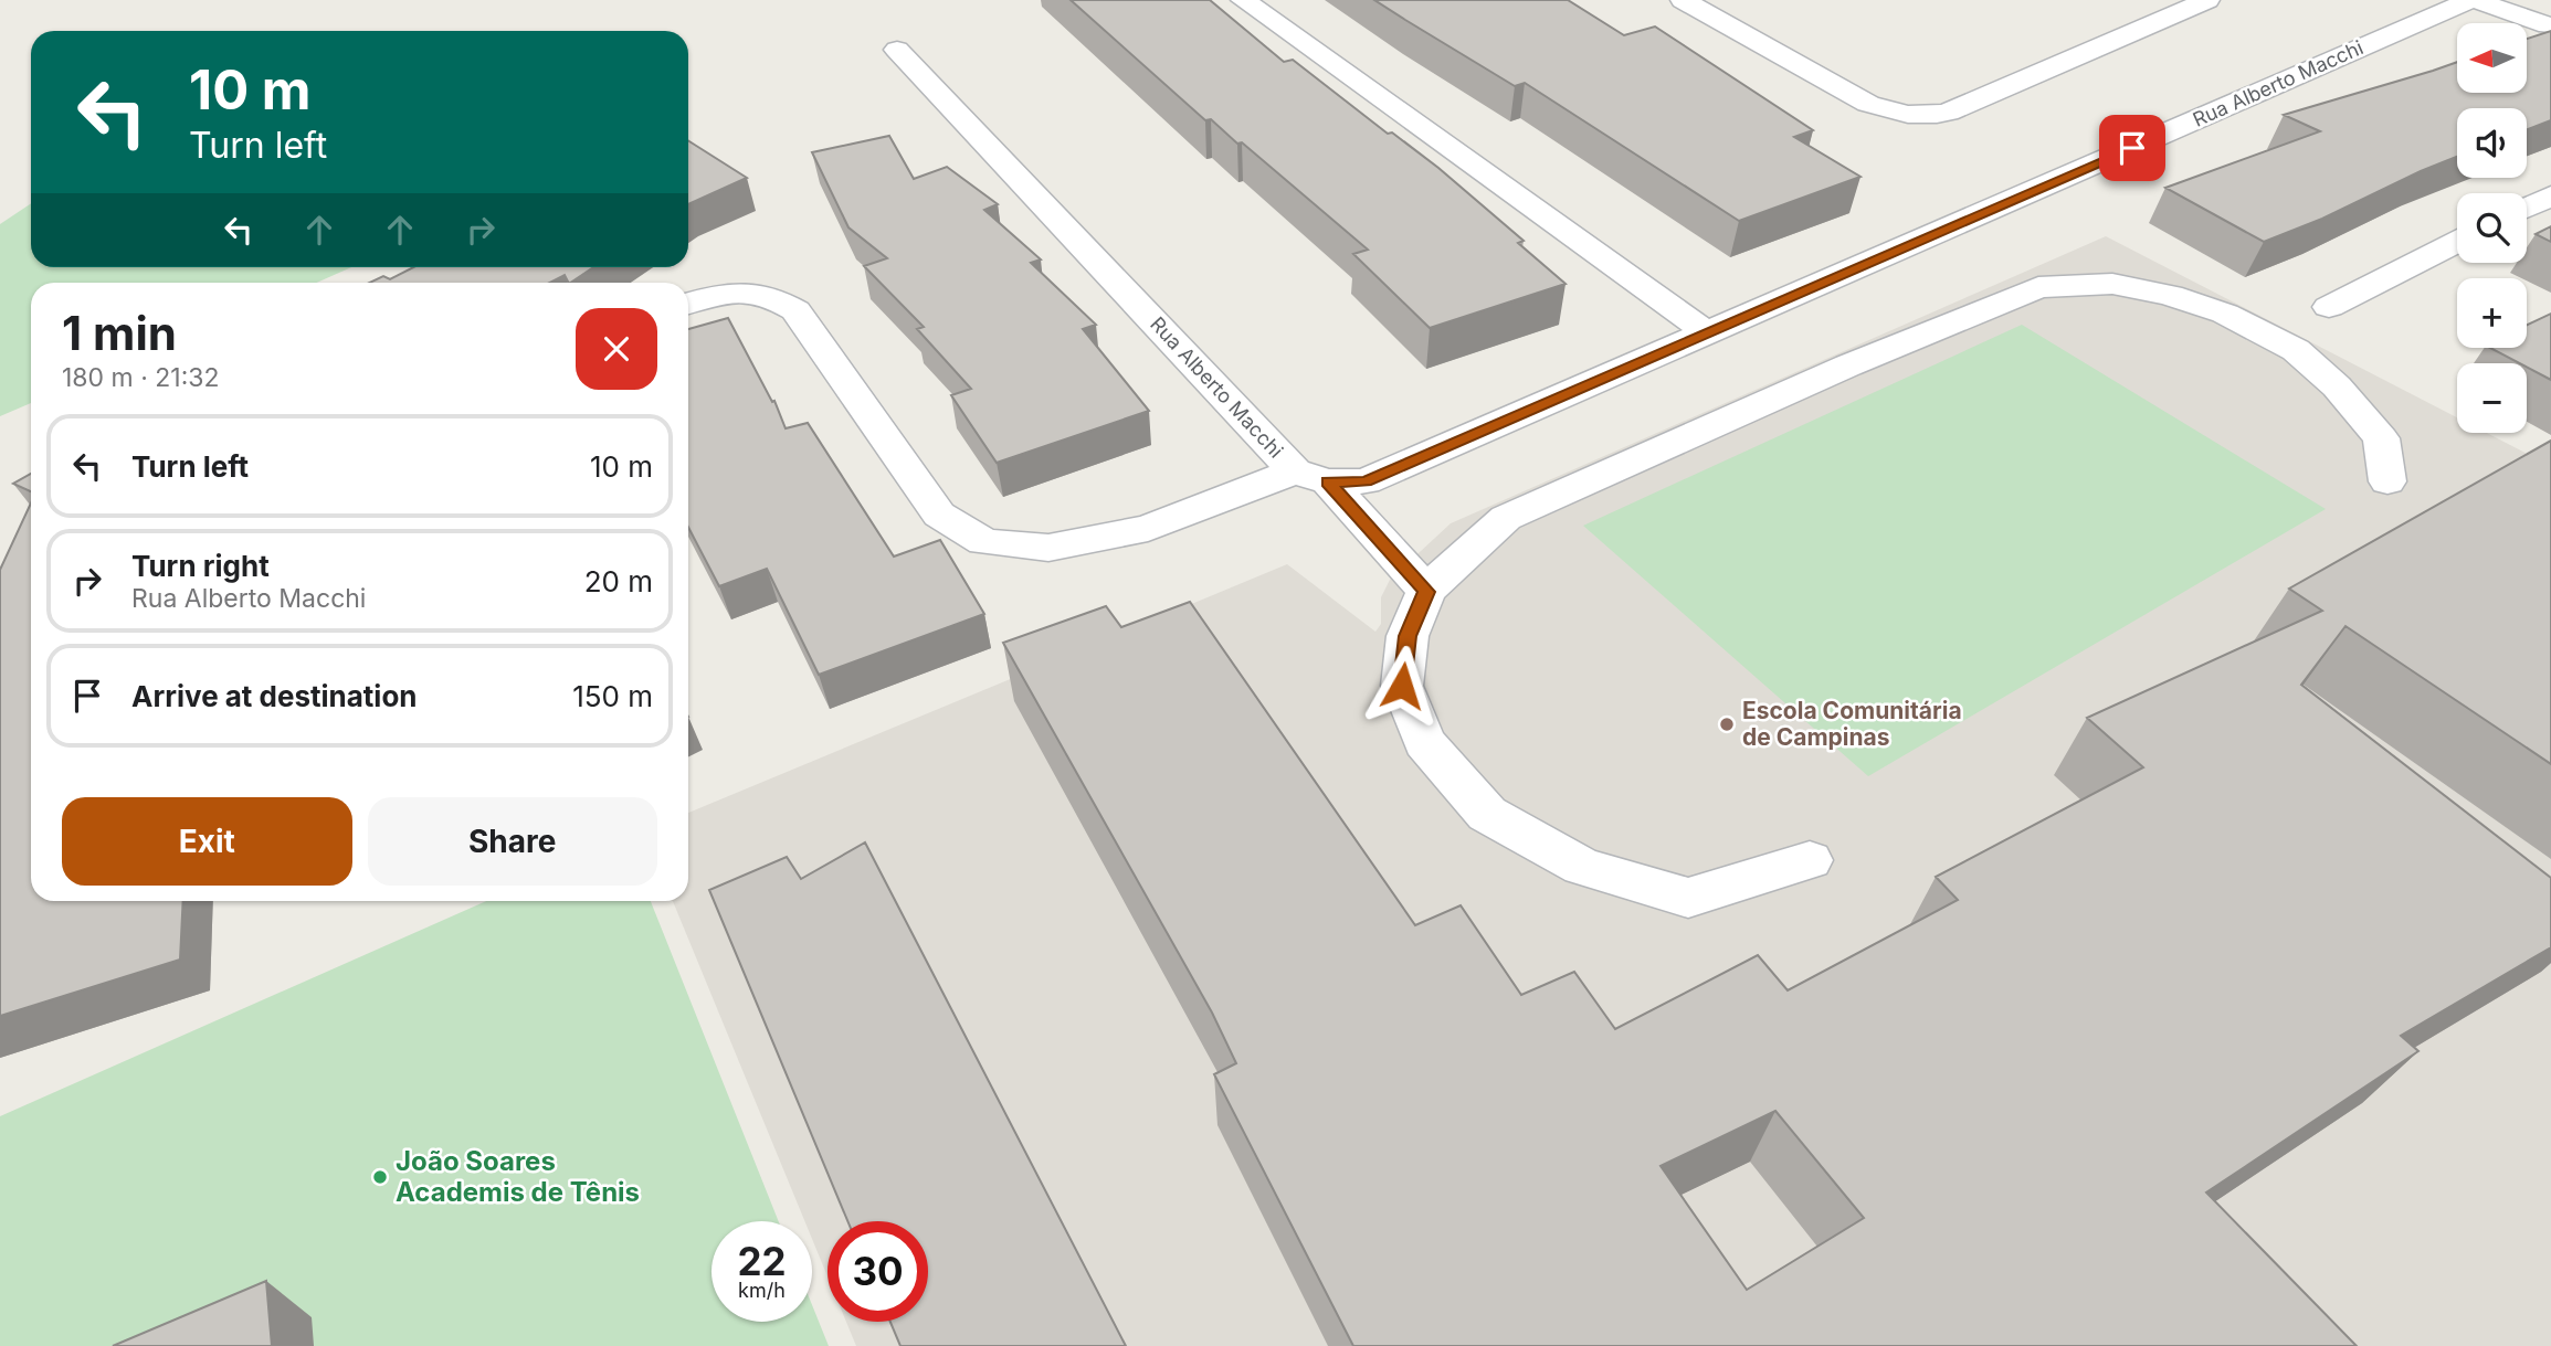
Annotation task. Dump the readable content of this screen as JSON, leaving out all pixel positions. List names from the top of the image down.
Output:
{
  "streets": {
    "street": ["Rua Alberto Macchi"]
  },
  "places": ["Escola Comunitária de Campinas", "João Soares Academis de Tênis"],
  "north": "left",
  "page": {
    "map_buttons": ["+", "−"],
    "turn": ["10 m", "Turn left"],
    "heading": ["1 min", "180 m · 21:32"],
    "list": [
      {
        "name": "Turn left",
        "value": "10 m"
      },
      {
        "name": "Turn right",
        "note": "Rua Alberto Macchi",
        "value": "20 m"
      },
      {
        "name": "Arrive at destination",
        "value": "150 m"
      }
    ],
    "buttons": ["Exit", "Share"],
    "speed": "22 km/h",
    "limit": "30"
  }
}
